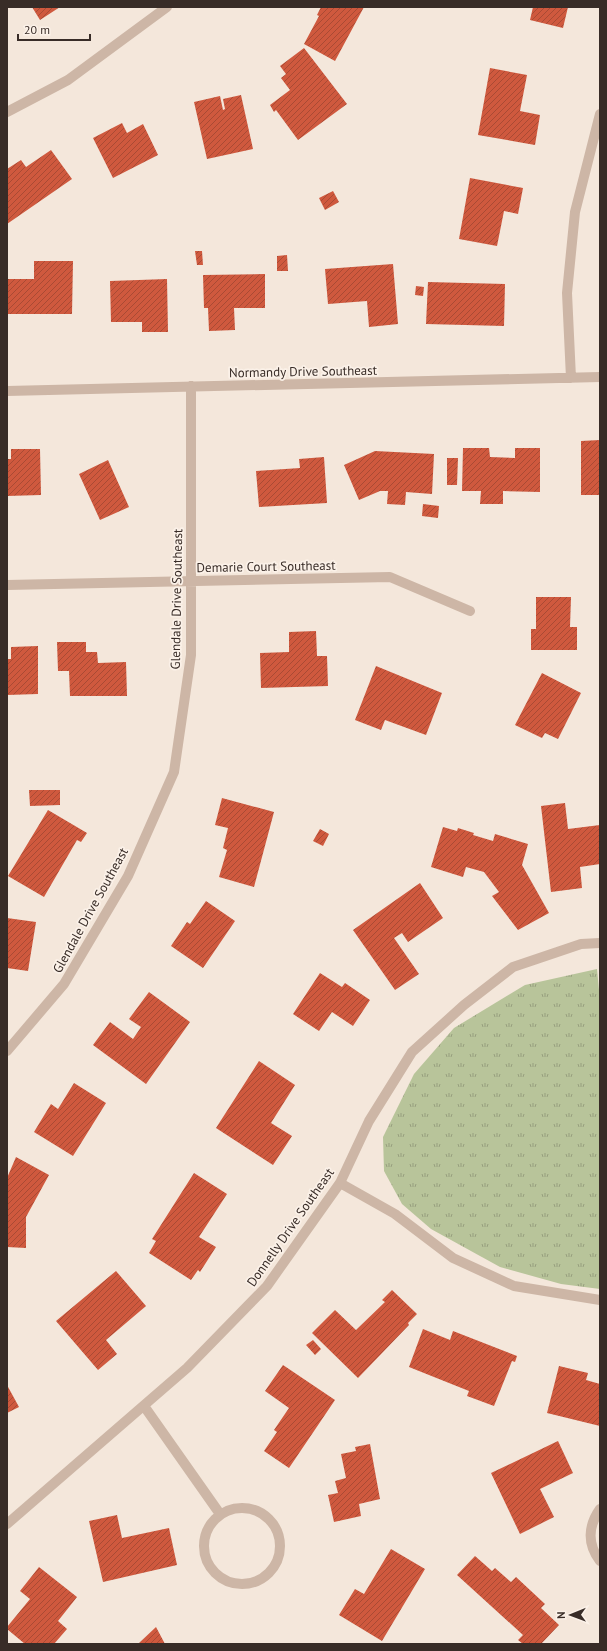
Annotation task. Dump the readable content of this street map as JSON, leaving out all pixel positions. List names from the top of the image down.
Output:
{
  "streets": {
    "street": [
      "Normandy Drive Southeast",
      "Demarie Court Southeast",
      "Glendale Drive Southeast",
      "Donnelly Drive Southeast"
    ]
  },
  "crossings": [
    ["Normandy Drive Southeast", "Glendale Drive Southeast"],
    ["Demarie Court Southeast", "Glendale Drive Southeast"]
  ],
  "scale_bar": "20 m",
  "north": "left"
}
